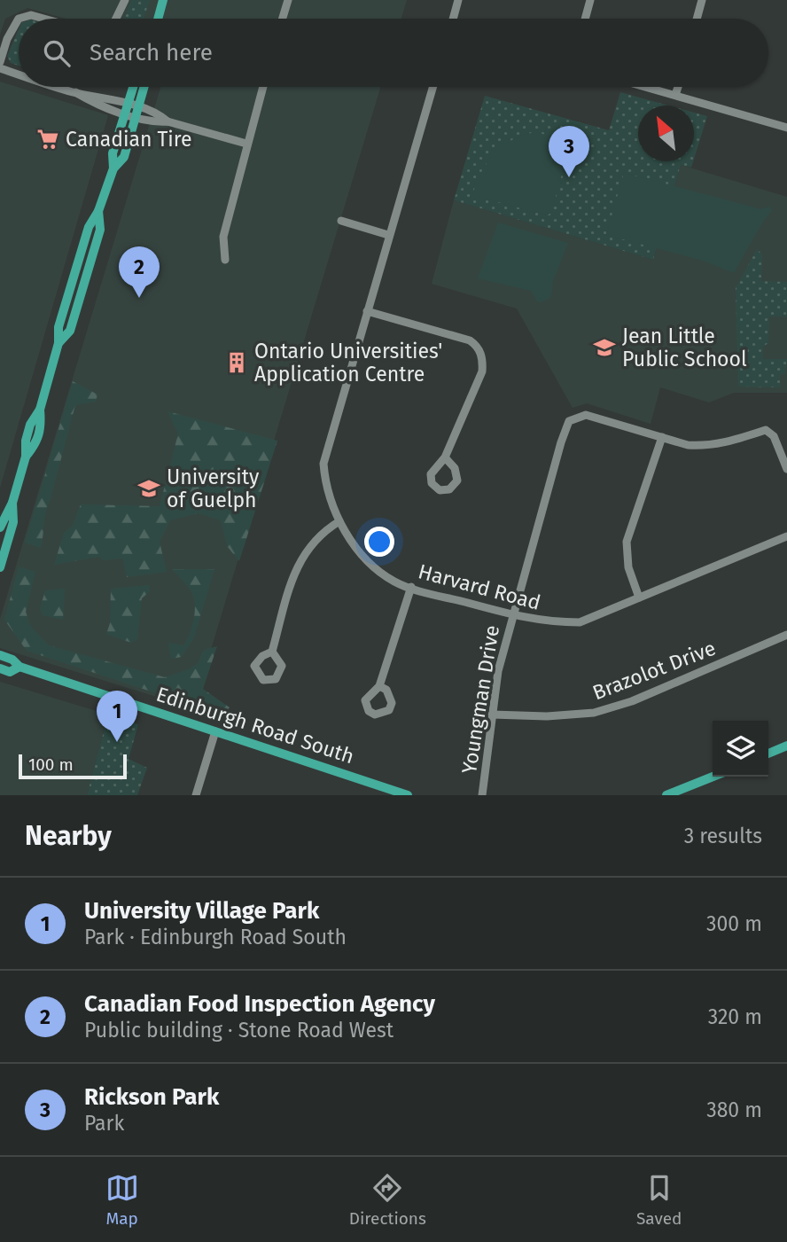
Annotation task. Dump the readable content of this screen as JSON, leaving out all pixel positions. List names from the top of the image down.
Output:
{
  "streets": {
    "main road": ["Edinburgh Road South"],
    "street": ["Harvard Road", "Brazolot Drive", "Youngman Drive"]
  },
  "crossings": [
    ["Harvard Road", "Youngman Drive"],
    ["Brazolot Drive", "Youngman Drive"]
  ],
  "places": {
    "supermarket": ["Canadian Tire"],
    "school or university": ["Jean Little Public School", "University of Guelph"],
    "building": ["Ontario Universities' Application Centre"]
  },
  "scale_bar": "100 m",
  "north": "top left",
  "page": {
    "search": "Search here",
    "pins": ["3", "2", "1"],
    "scale": "100 m",
    "heading": ["Nearby", "3 results"],
    "list": [
      {
        "mark": "1",
        "name": "University Village Park",
        "note": "Park · Edinburgh Road South",
        "value": "300 m"
      },
      {
        "mark": "2",
        "name": "Canadian Food Inspection Agency",
        "note": "Public building · Stone Road West",
        "value": "320 m"
      },
      {
        "mark": "3",
        "name": "Rickson Park",
        "note": "Park",
        "value": "380 m"
      }
    ],
    "nav": ["Map", "Directions", "Saved"]
  }
}
